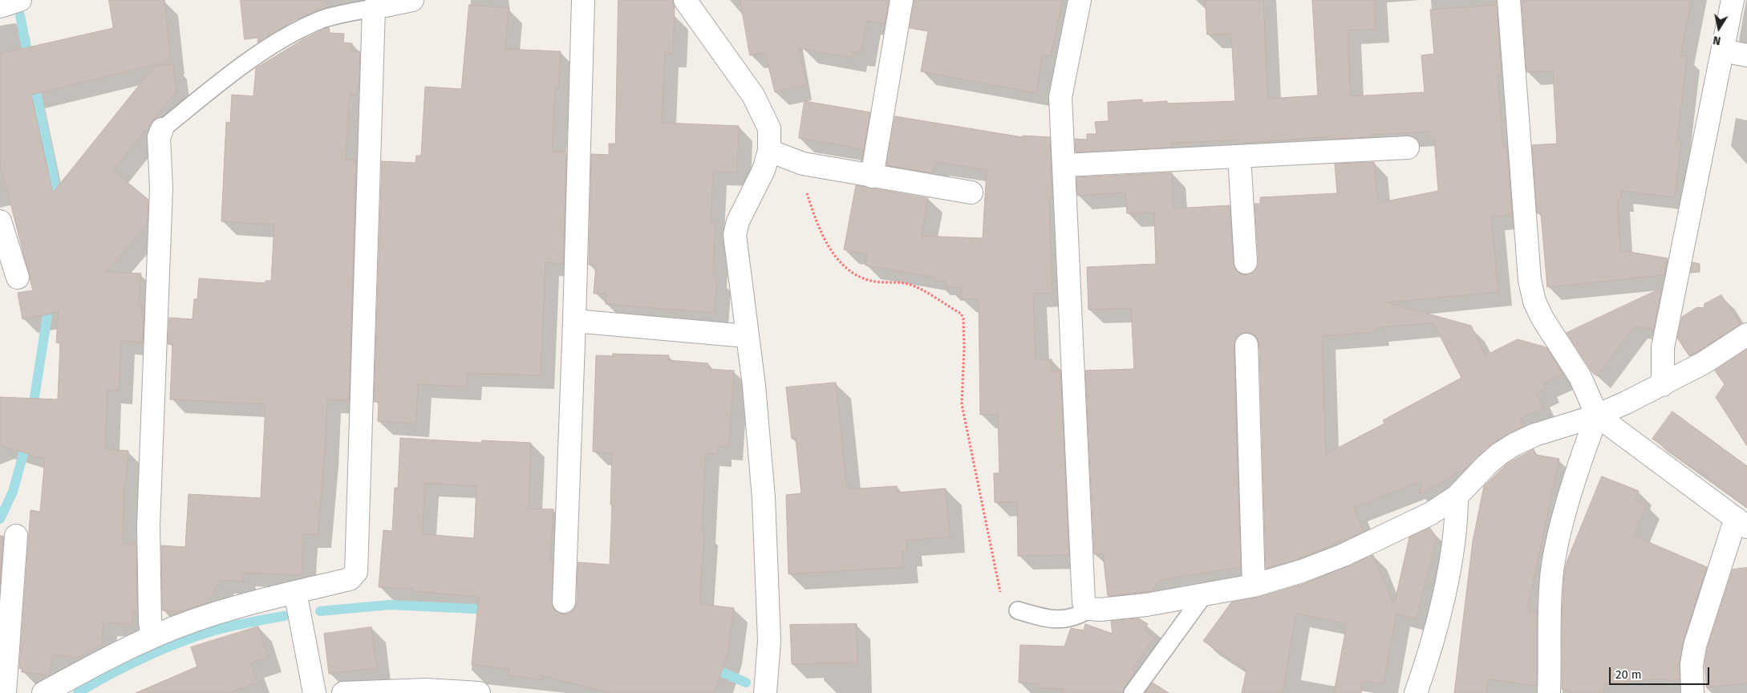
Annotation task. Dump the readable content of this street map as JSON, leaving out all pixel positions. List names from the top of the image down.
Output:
{
  "scale_bar": "20 m",
  "north": "bottom"
}
